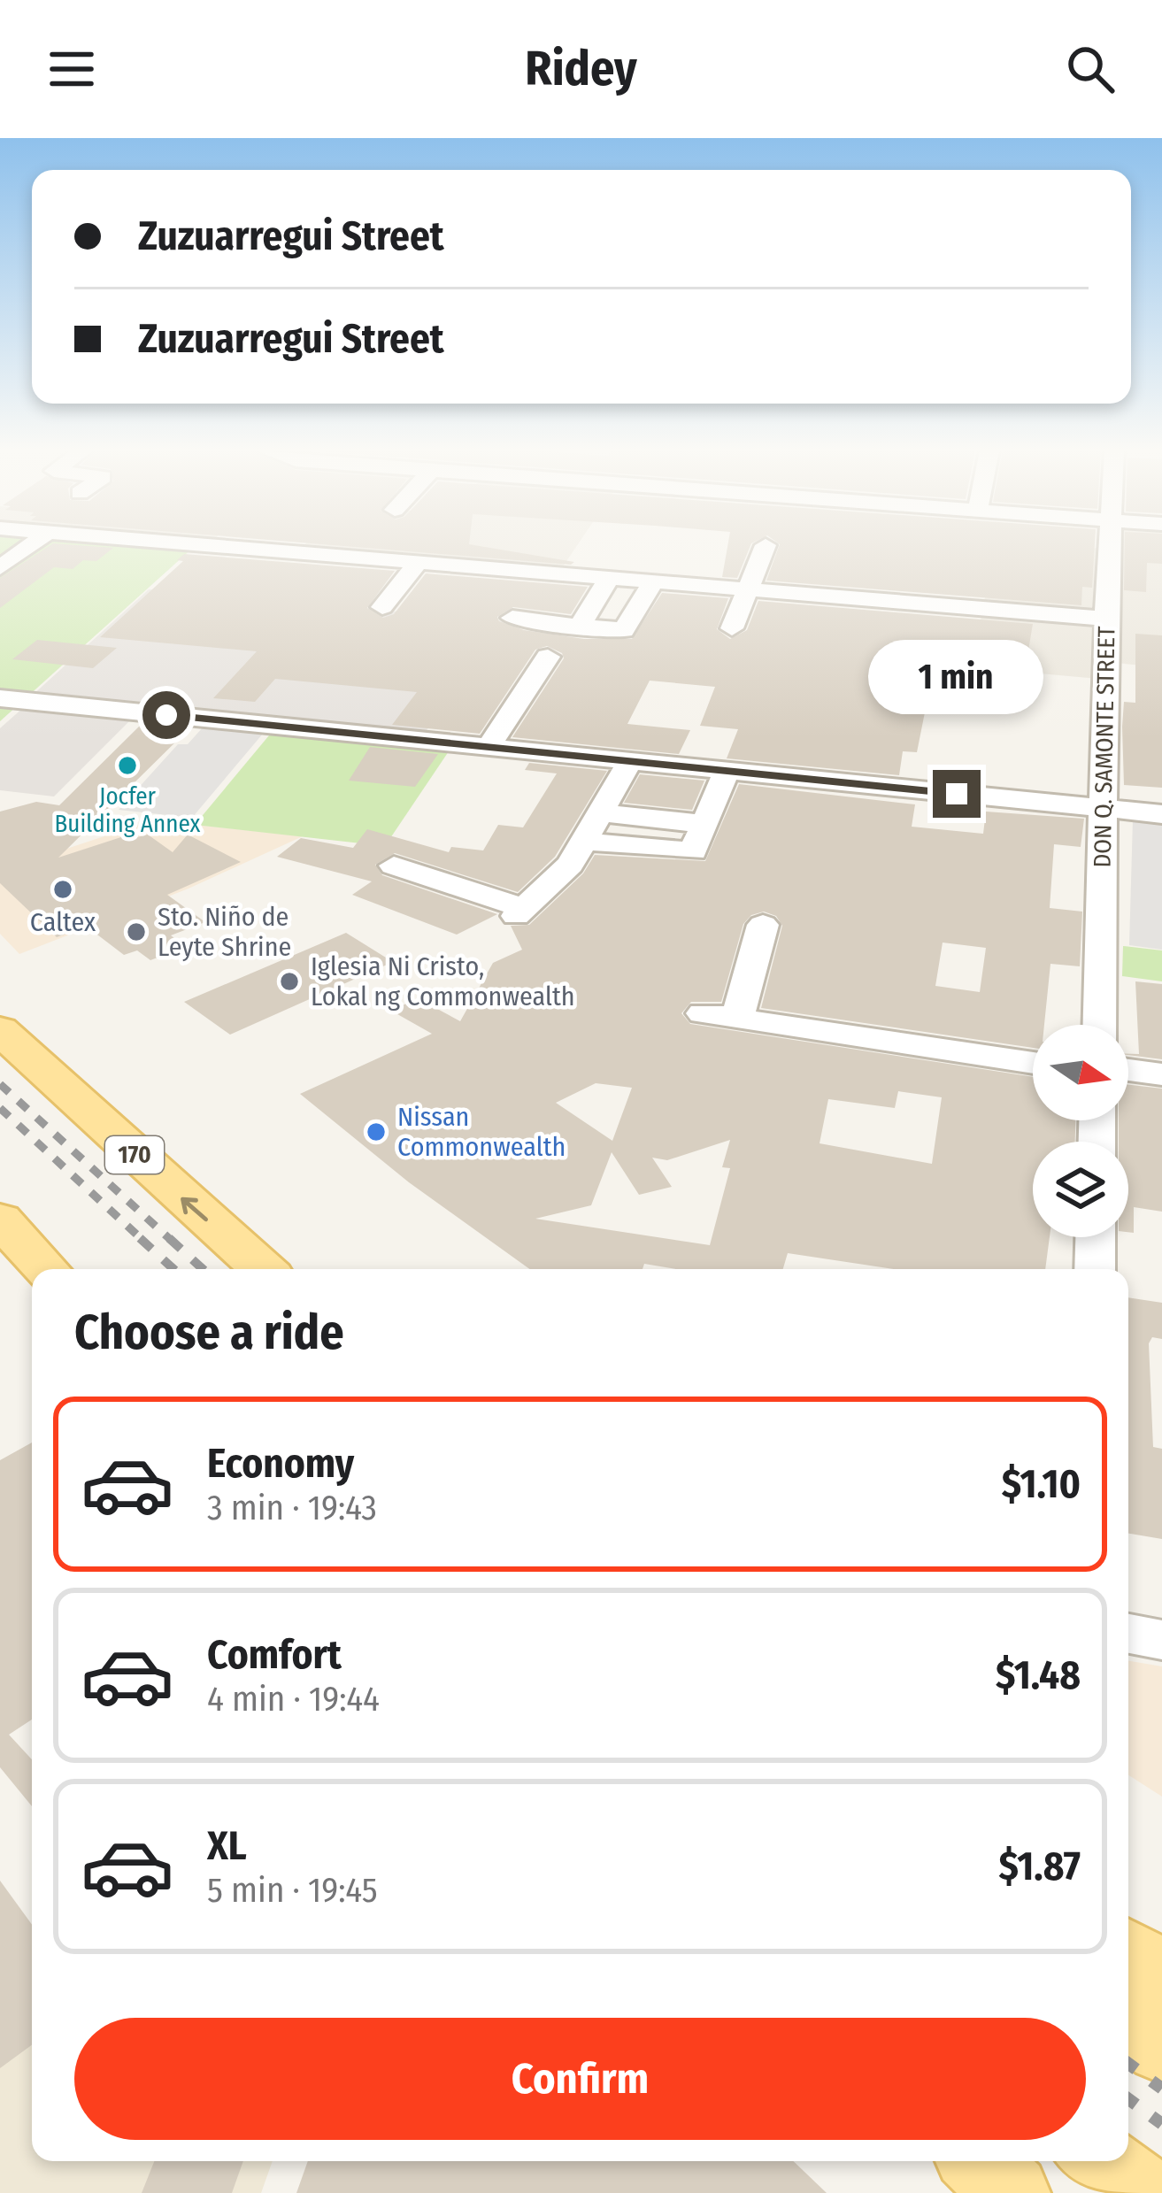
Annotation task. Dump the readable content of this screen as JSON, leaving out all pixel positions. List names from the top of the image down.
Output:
{
  "streets": {
    "main road": ["170"],
    "street": ["DON Q. SAMONTE STREET"]
  },
  "places": [
    "Jocfer Building Annex",
    "Caltex",
    "Sto. Niño de Leyte Shrine",
    "Iglesia Ni Cristo, Lokal ng Commonwealth",
    "Nissan Commonwealth"
  ],
  "north": "right",
  "page": {
    "header": "Ridey",
    "banner": ["Zuzuarregui Street", "Zuzuarregui Street"],
    "bubble": "1 min",
    "heading": "Choose a ride",
    "list": [
      {
        "name": "Economy",
        "note": "3 min · 19:43",
        "value": "$1.10"
      },
      {
        "name": "Comfort",
        "note": "4 min · 19:44",
        "value": "$1.48"
      },
      {
        "name": "XL",
        "note": "5 min · 19:45",
        "value": "$1.87"
      }
    ],
    "buttons": "Confirm"
  }
}
